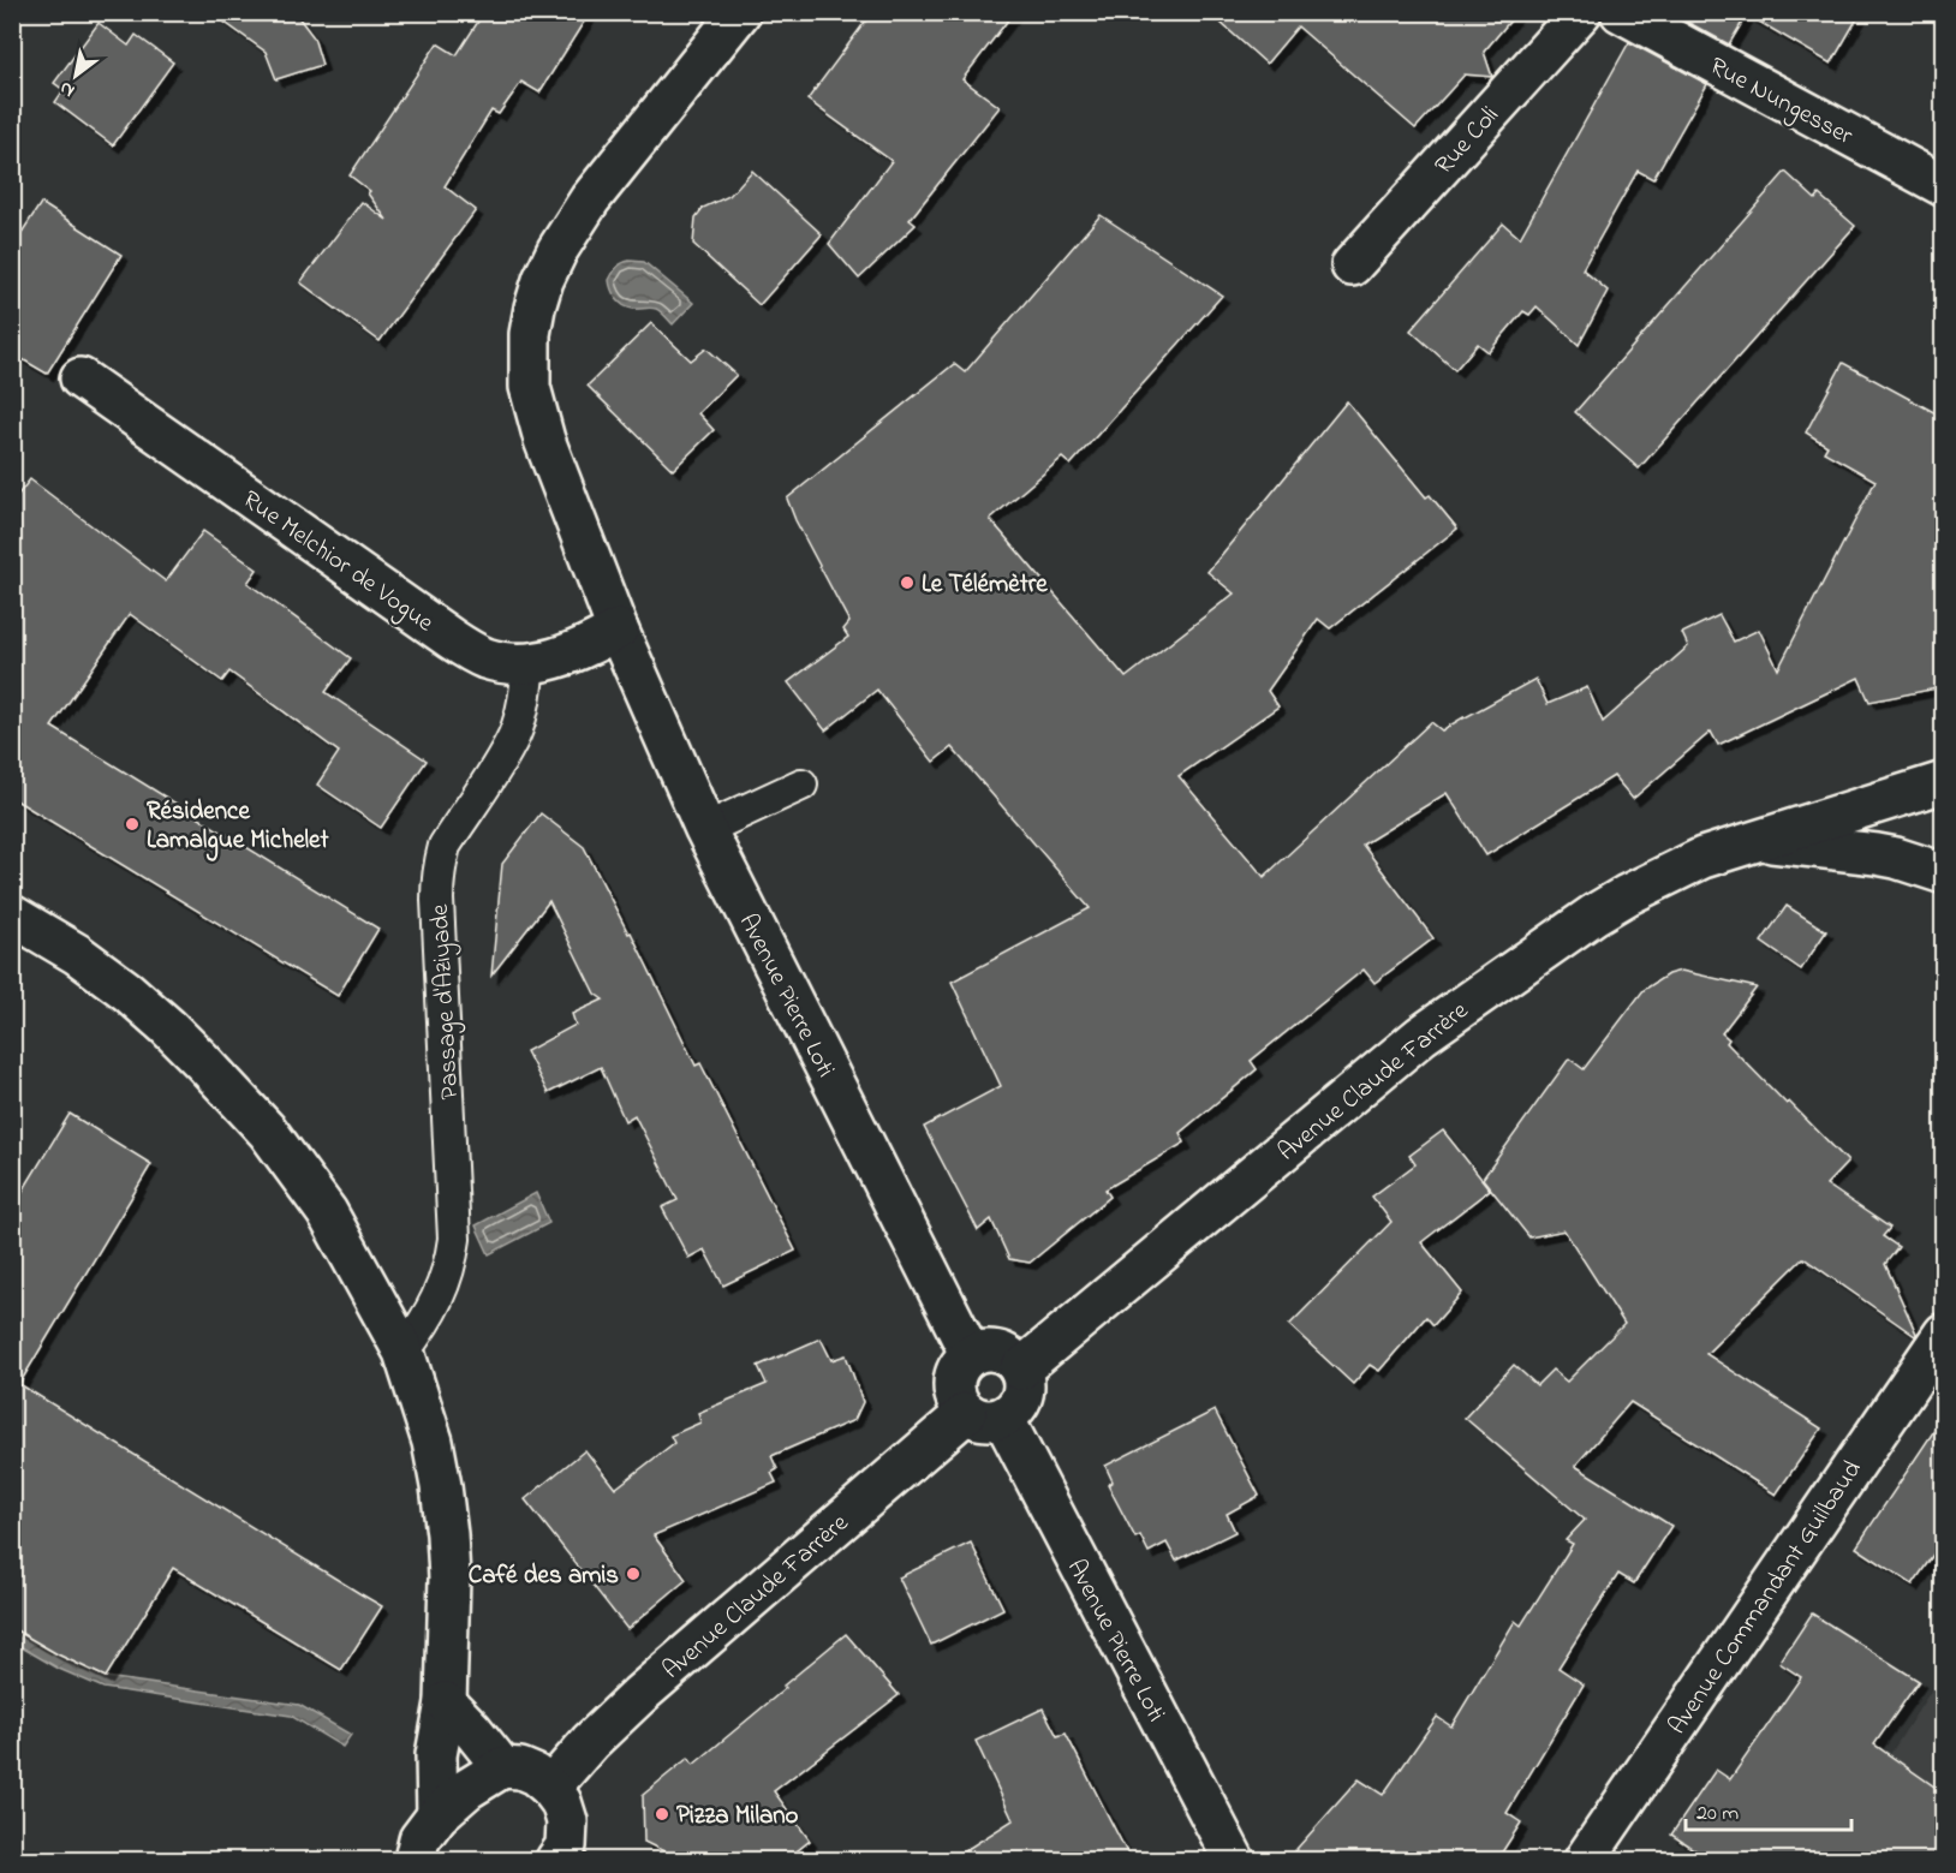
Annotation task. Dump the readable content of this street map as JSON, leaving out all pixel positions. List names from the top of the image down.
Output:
{
  "streets": {
    "street": [
      "Rue Nungesser",
      "Rue Coli",
      "Rue Melchior de Vogue",
      "Avenue Pierre Loti",
      "Avenue Claude Farrère",
      "Avenue Commandant Guilbaud"
    ],
    "lane": ["Passage d'Aziyade"]
  },
  "crossings": [
    ["Rue Melchior de Vogue", "Avenue Pierre Loti"],
    ["Rue Melchior de Vogue", "Passage d'Aziyade"],
    ["Avenue Pierre Loti", "Avenue Claude Farrère"]
  ],
  "places": [
    "Le Télémètre",
    "Résidence Lamalgue Michelet",
    "Café des amis",
    "Pizza Milano"
  ],
  "scale_bar": "20 m",
  "north": "bottom left"
}
